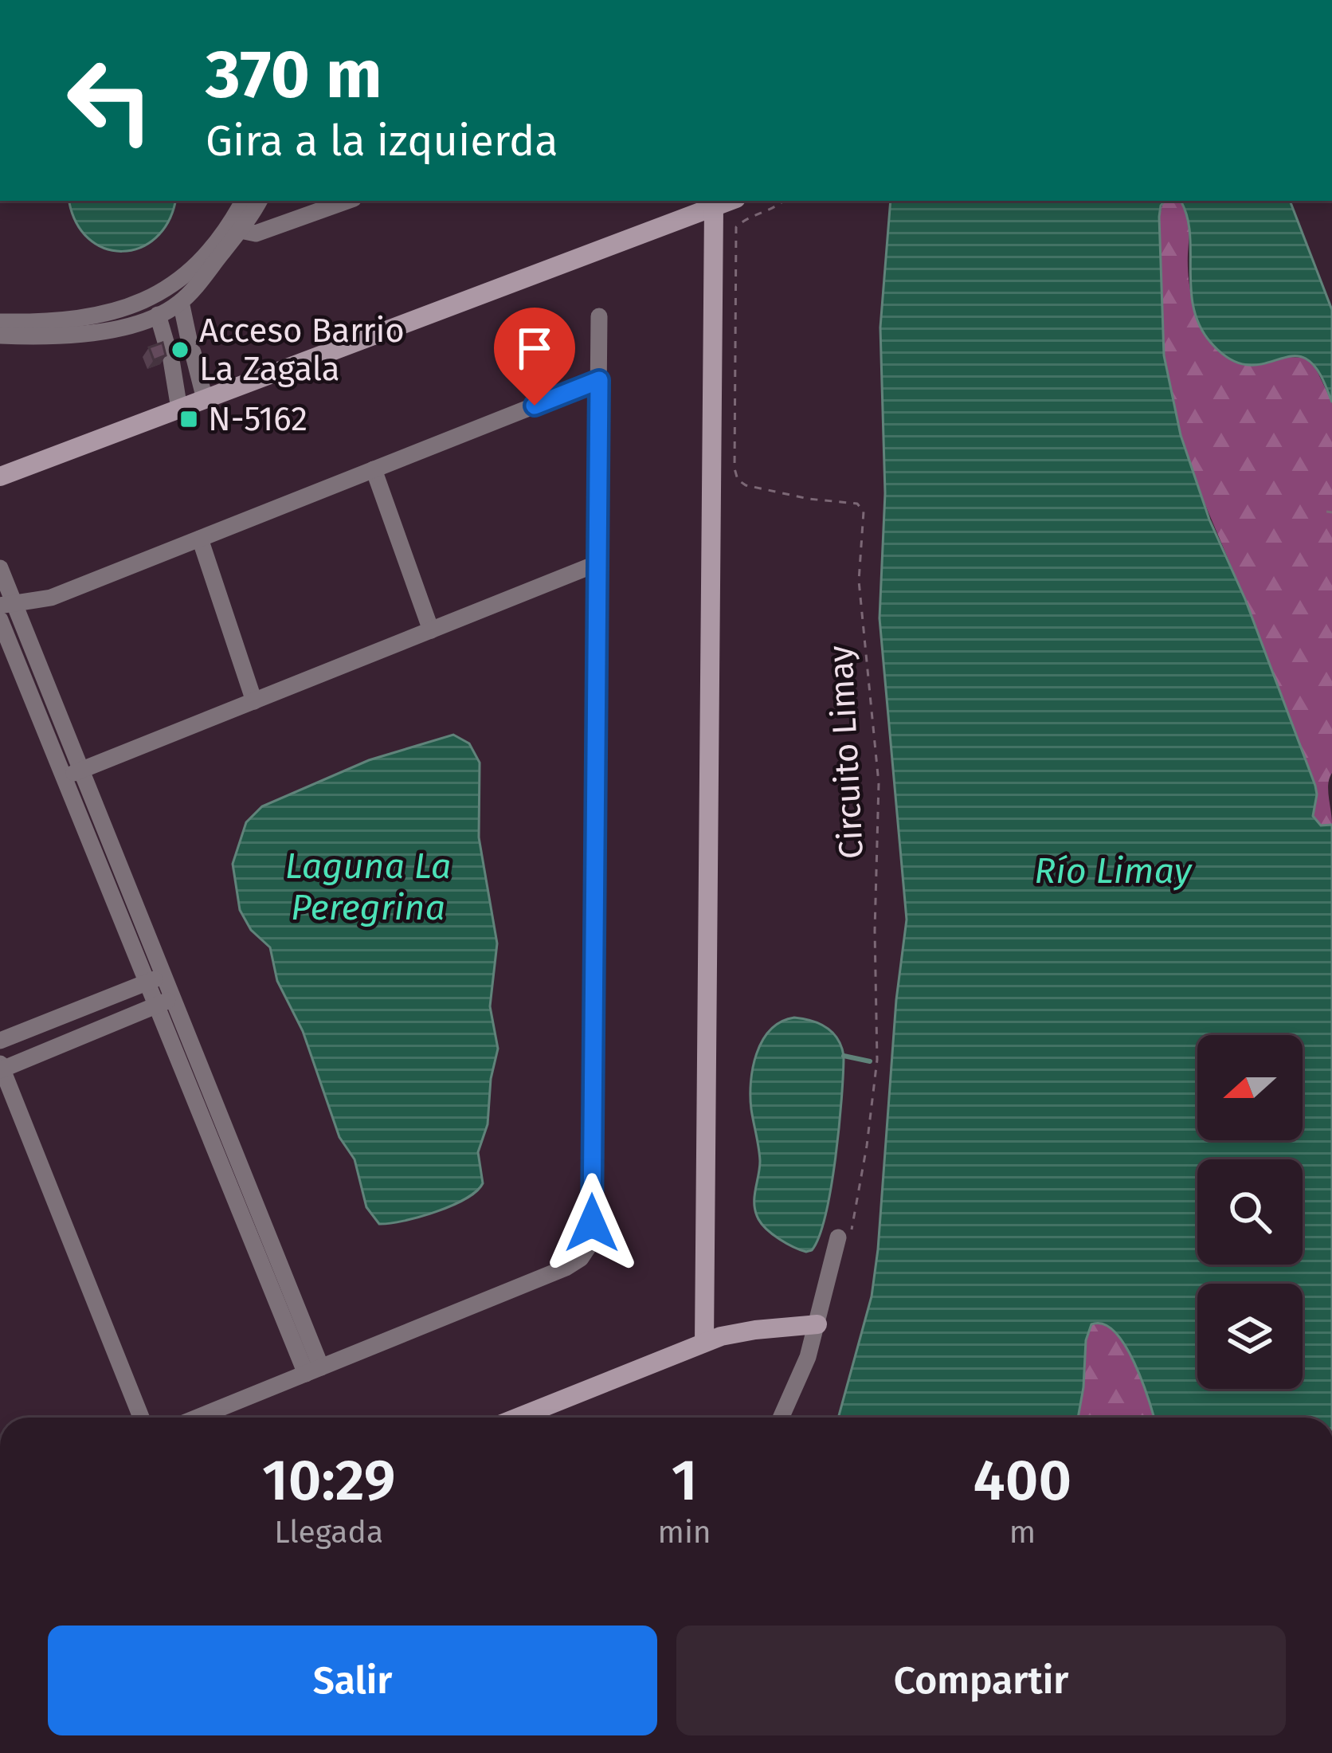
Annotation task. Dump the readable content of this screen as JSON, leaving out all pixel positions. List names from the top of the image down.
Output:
{
  "streets": {
    "path": ["Circuito Limay"]
  },
  "water": ["Laguna La Peregrina", "Río Limay"],
  "places": {
    "other": ["Acceso Barrio La Zagala"],
    "transit": ["N-5162"]
  },
  "north": "left",
  "page": {
    "turn": ["370 m", "Gira a la izquierda"],
    "eta": [
      "10:29",
      "Llegada",
      "1",
      "min",
      "400",
      "m"
    ],
    "buttons": ["Salir", "Compartir"]
  }
}
